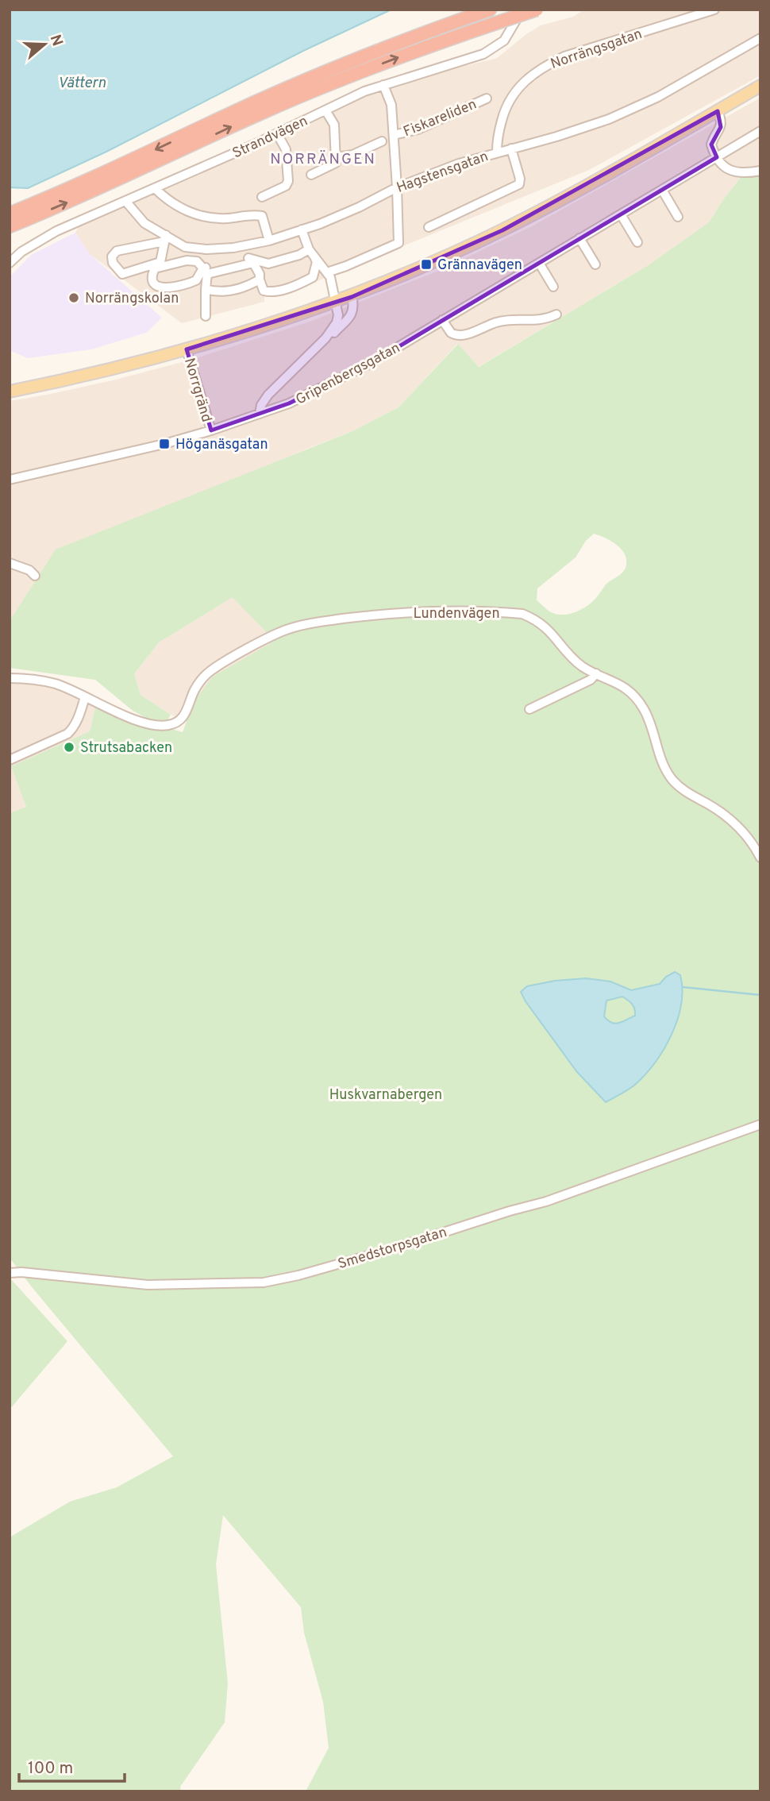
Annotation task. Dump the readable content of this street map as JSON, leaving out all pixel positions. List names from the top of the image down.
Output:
{
  "streets": {
    "street": [
      "Norrängsgatan",
      "Fiskareliden",
      "Strandvägen",
      "Hagstensgatan",
      "Gripenbergsgatan",
      "Norrgränd",
      "Lundenvägen",
      "Smedstorpsgatan"
    ]
  },
  "crossings": [
    ["Norrängsgatan", "Hagstensgatan"],
    ["Fiskareliden", "Strandvägen"],
    ["Fiskareliden", "Hagstensgatan"],
    ["Strandvägen", "Hagstensgatan"],
    ["Gripenbergsgatan", "Norrgränd"]
  ],
  "districts": ["NORRÄNGEN"],
  "water": ["Vättern"],
  "parks": ["Huskvarnabergen"],
  "places": {
    "transit": ["Grännavägen", "Höganäsgatan"],
    "other": ["Norrängskolan", "Strutsabacken"]
  },
  "scale_bar": "100 m",
  "north": "right"
}
